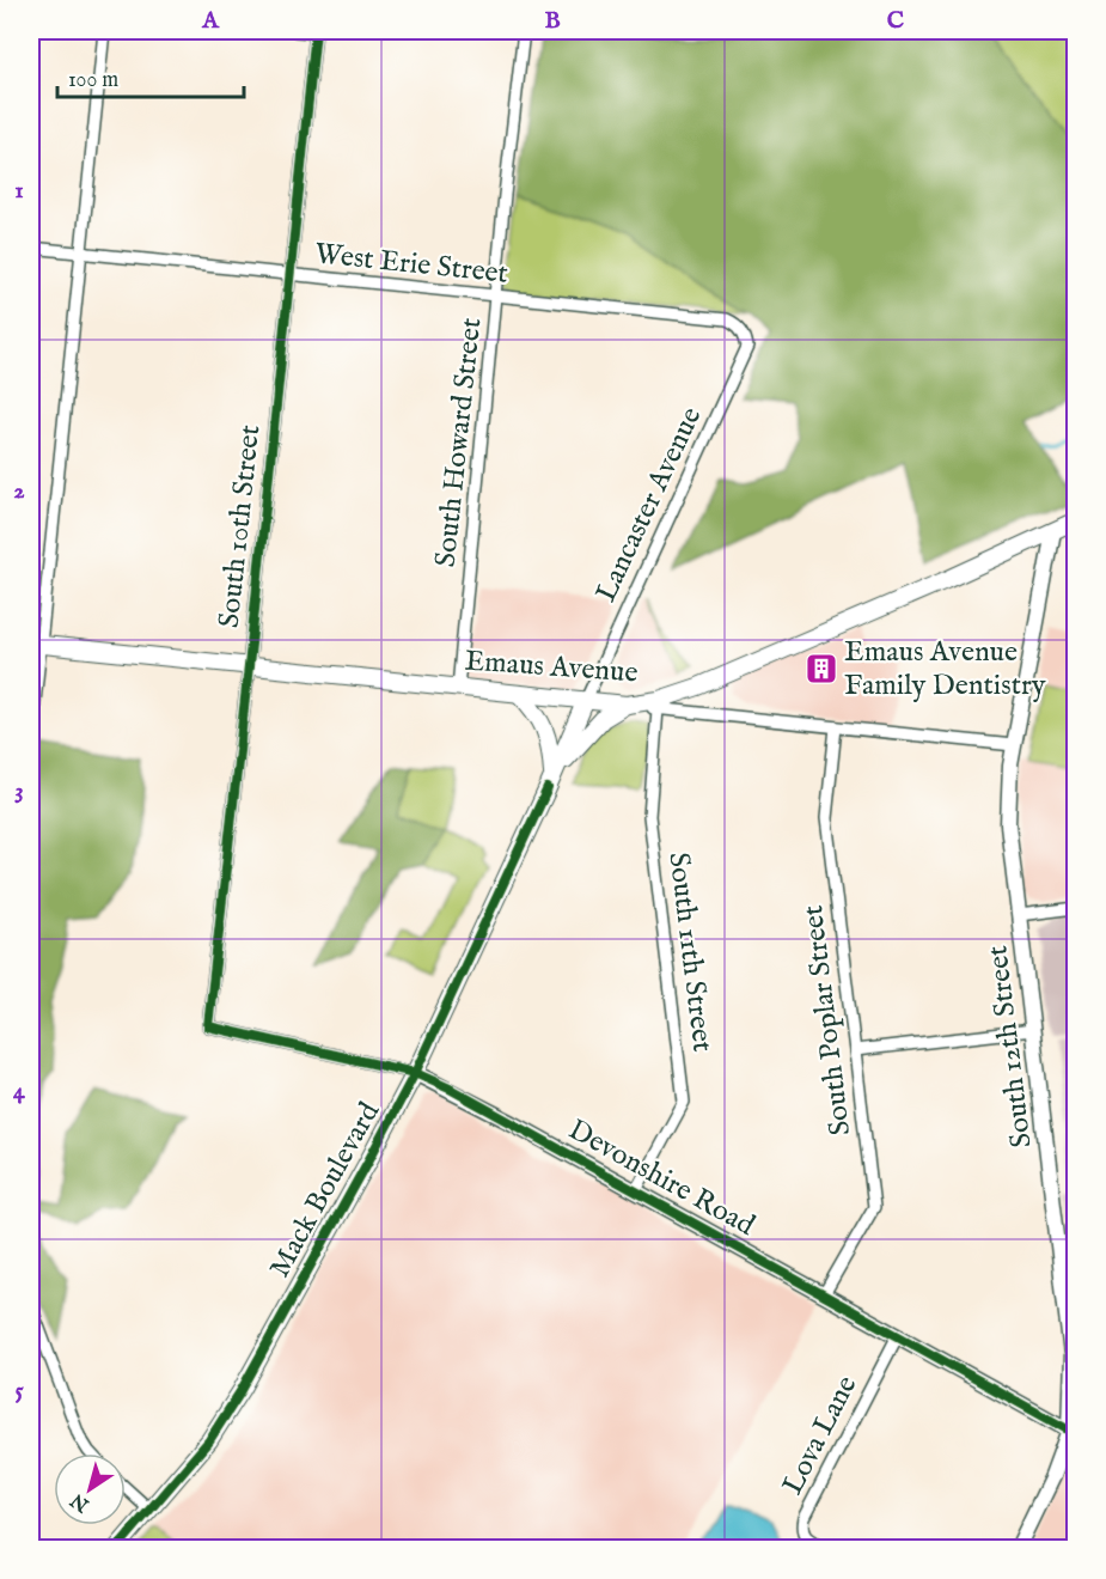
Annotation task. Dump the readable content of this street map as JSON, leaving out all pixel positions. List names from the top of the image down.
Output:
{
  "streets": {
    "main road": ["Emaus Avenue", "Mack Boulevard"],
    "street": [
      "West Erie Street",
      "South Howard Street",
      "Lancaster Avenue",
      "South 10th Street",
      "South 11th Street",
      "South Poplar Street",
      "South 12th Street",
      "Devonshire Road",
      "Lova Lane"
    ]
  },
  "crossings": [
    ["West Erie Street", "South Howard Street"],
    ["West Erie Street", "Lancaster Avenue"],
    ["West Erie Street", "South 10th Street"],
    ["South Howard Street", "Emaus Avenue"],
    ["Lancaster Avenue", "Emaus Avenue"],
    ["Lancaster Avenue", "Mack Boulevard"],
    ["South 10th Street", "Emaus Avenue"],
    ["South 10th Street", "Devonshire Road"],
    ["Emaus Avenue", "South 12th Street"],
    ["Emaus Avenue", "Mack Boulevard"],
    ["South 11th Street", "Devonshire Road"],
    ["South Poplar Street", "Devonshire Road"],
    ["South 12th Street", "Devonshire Road"],
    ["Devonshire Road", "Mack Boulevard"],
    ["Devonshire Road", "Lova Lane"]
  ],
  "places": {
    "building": ["Emaus Avenue Family Dentistry"]
  },
  "scale_bar": "100 m",
  "north": "bottom left",
  "grid": {
    "columns": ["A", "B", "C"],
    "rows": [
      "1",
      "2",
      "3",
      "4",
      "5"
    ]
  }
}
